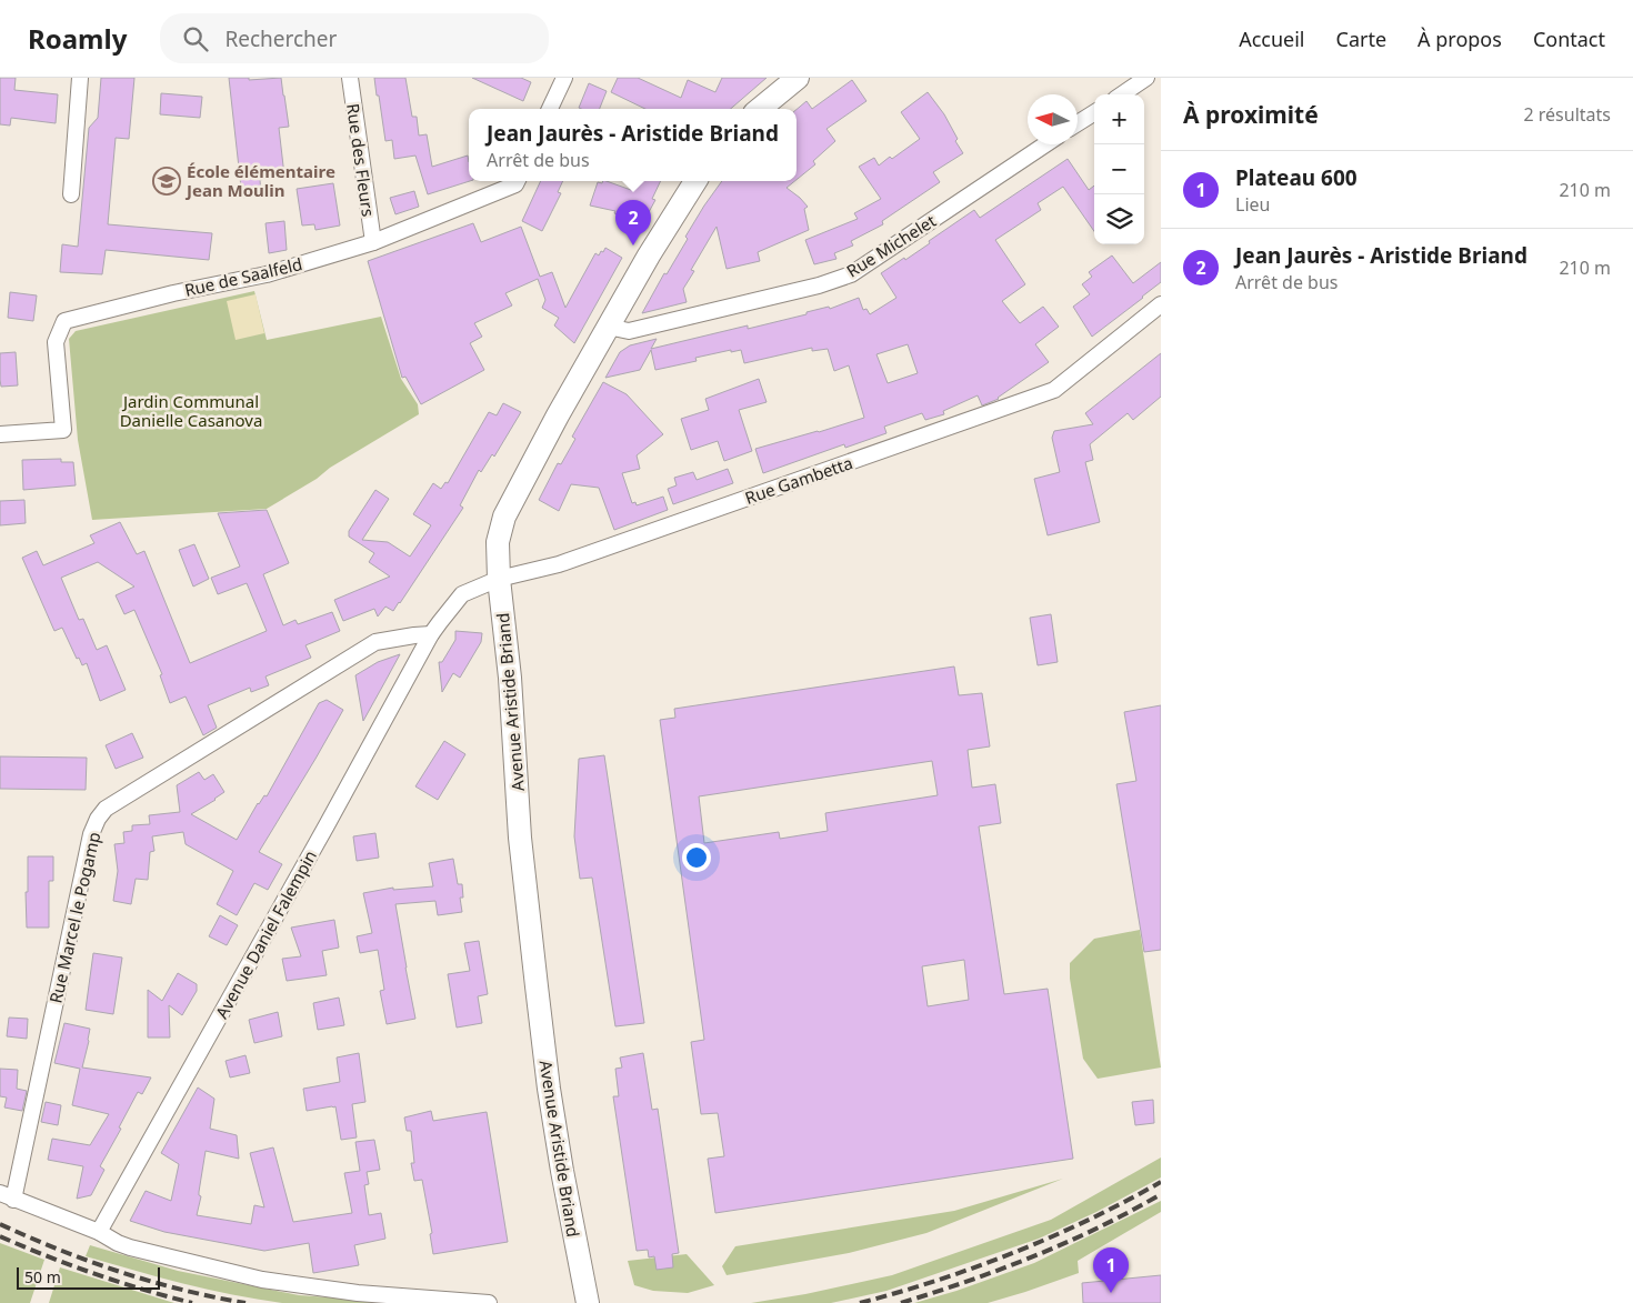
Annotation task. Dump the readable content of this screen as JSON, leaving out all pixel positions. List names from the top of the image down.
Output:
{
  "streets": {
    "main road": ["Avenue Aristide Briand"],
    "street": [
      "Rue des Fleurs",
      "Rue Michelet",
      "Rue de Saalfeld",
      "Rue Gambetta",
      "Rue Marcel le Pogamp",
      "Avenue Daniel Falempin"
    ]
  },
  "crossings": [
    ["Rue des Fleurs", "Rue de Saalfeld"],
    ["Rue Michelet", "Avenue Aristide Briand"],
    ["Rue Gambetta", "Avenue Aristide Briand"],
    ["Rue Gambetta", "Rue Marcel le Pogamp"],
    ["Rue Gambetta", "Avenue Daniel Falempin"],
    ["Rue Marcel le Pogamp", "Avenue Daniel Falempin"]
  ],
  "parks": ["Jardin Communal Danielle Casanova"],
  "places": {
    "school or university": ["École élémentaire Jean Moulin"]
  },
  "scale_bar": "50 m",
  "north": "left",
  "page": {
    "header": "Roamly",
    "search": "Rechercher",
    "nav": [
      "Accueil",
      "Carte",
      "À propos",
      "Contact"
    ],
    "heading": ["À proximité", "2 résultats"],
    "map_buttons": ["+", "−"],
    "popup": ["Jean Jaurès - Aristide Briand", "Arrêt de bus"],
    "list": [
      {
        "mark": "1",
        "name": "Plateau 600",
        "note": "Lieu",
        "value": "210 m"
      },
      {
        "mark": "2",
        "name": "Jean Jaurès - Aristide Briand",
        "note": "Arrêt de bus",
        "value": "210 m"
      }
    ],
    "pins": ["2", "1"],
    "scale": "50 m"
  }
}
